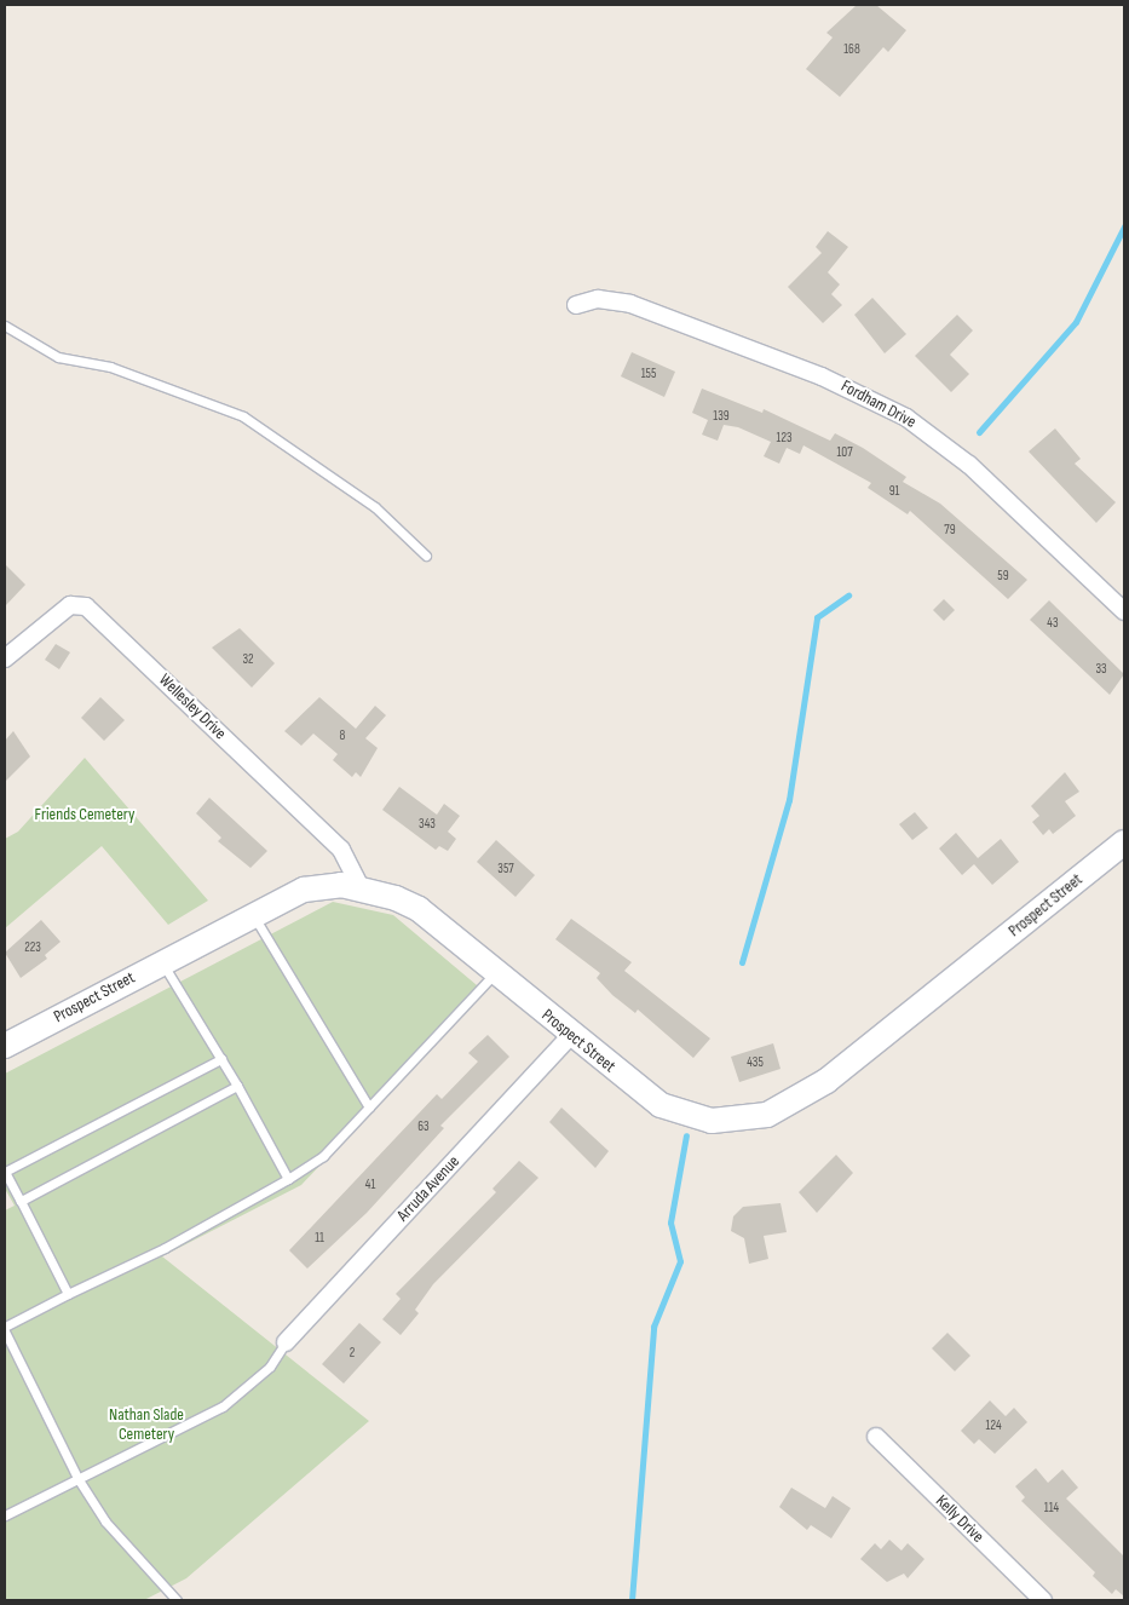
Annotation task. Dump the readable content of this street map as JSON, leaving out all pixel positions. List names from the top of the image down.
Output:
{
  "streets": {
    "street": [
      "Fordham Drive",
      "Wellesley Drive",
      "Prospect Street",
      "Arruda Avenue",
      "Kelly Drive"
    ]
  },
  "crossings": [
    ["Wellesley Drive", "Prospect Street"],
    ["Prospect Street", "Arruda Avenue"]
  ],
  "parks": ["Friends Cemetery", "Nathan Slade Cemetery"],
  "house_numbers": [
    "168",
    "155",
    "139",
    "123",
    "107",
    "91",
    "79",
    "59",
    "43",
    "32",
    "33",
    "8",
    "343",
    "357",
    "223",
    "435",
    "63",
    "41",
    "11",
    "2",
    "124",
    "114"
  ]
}
